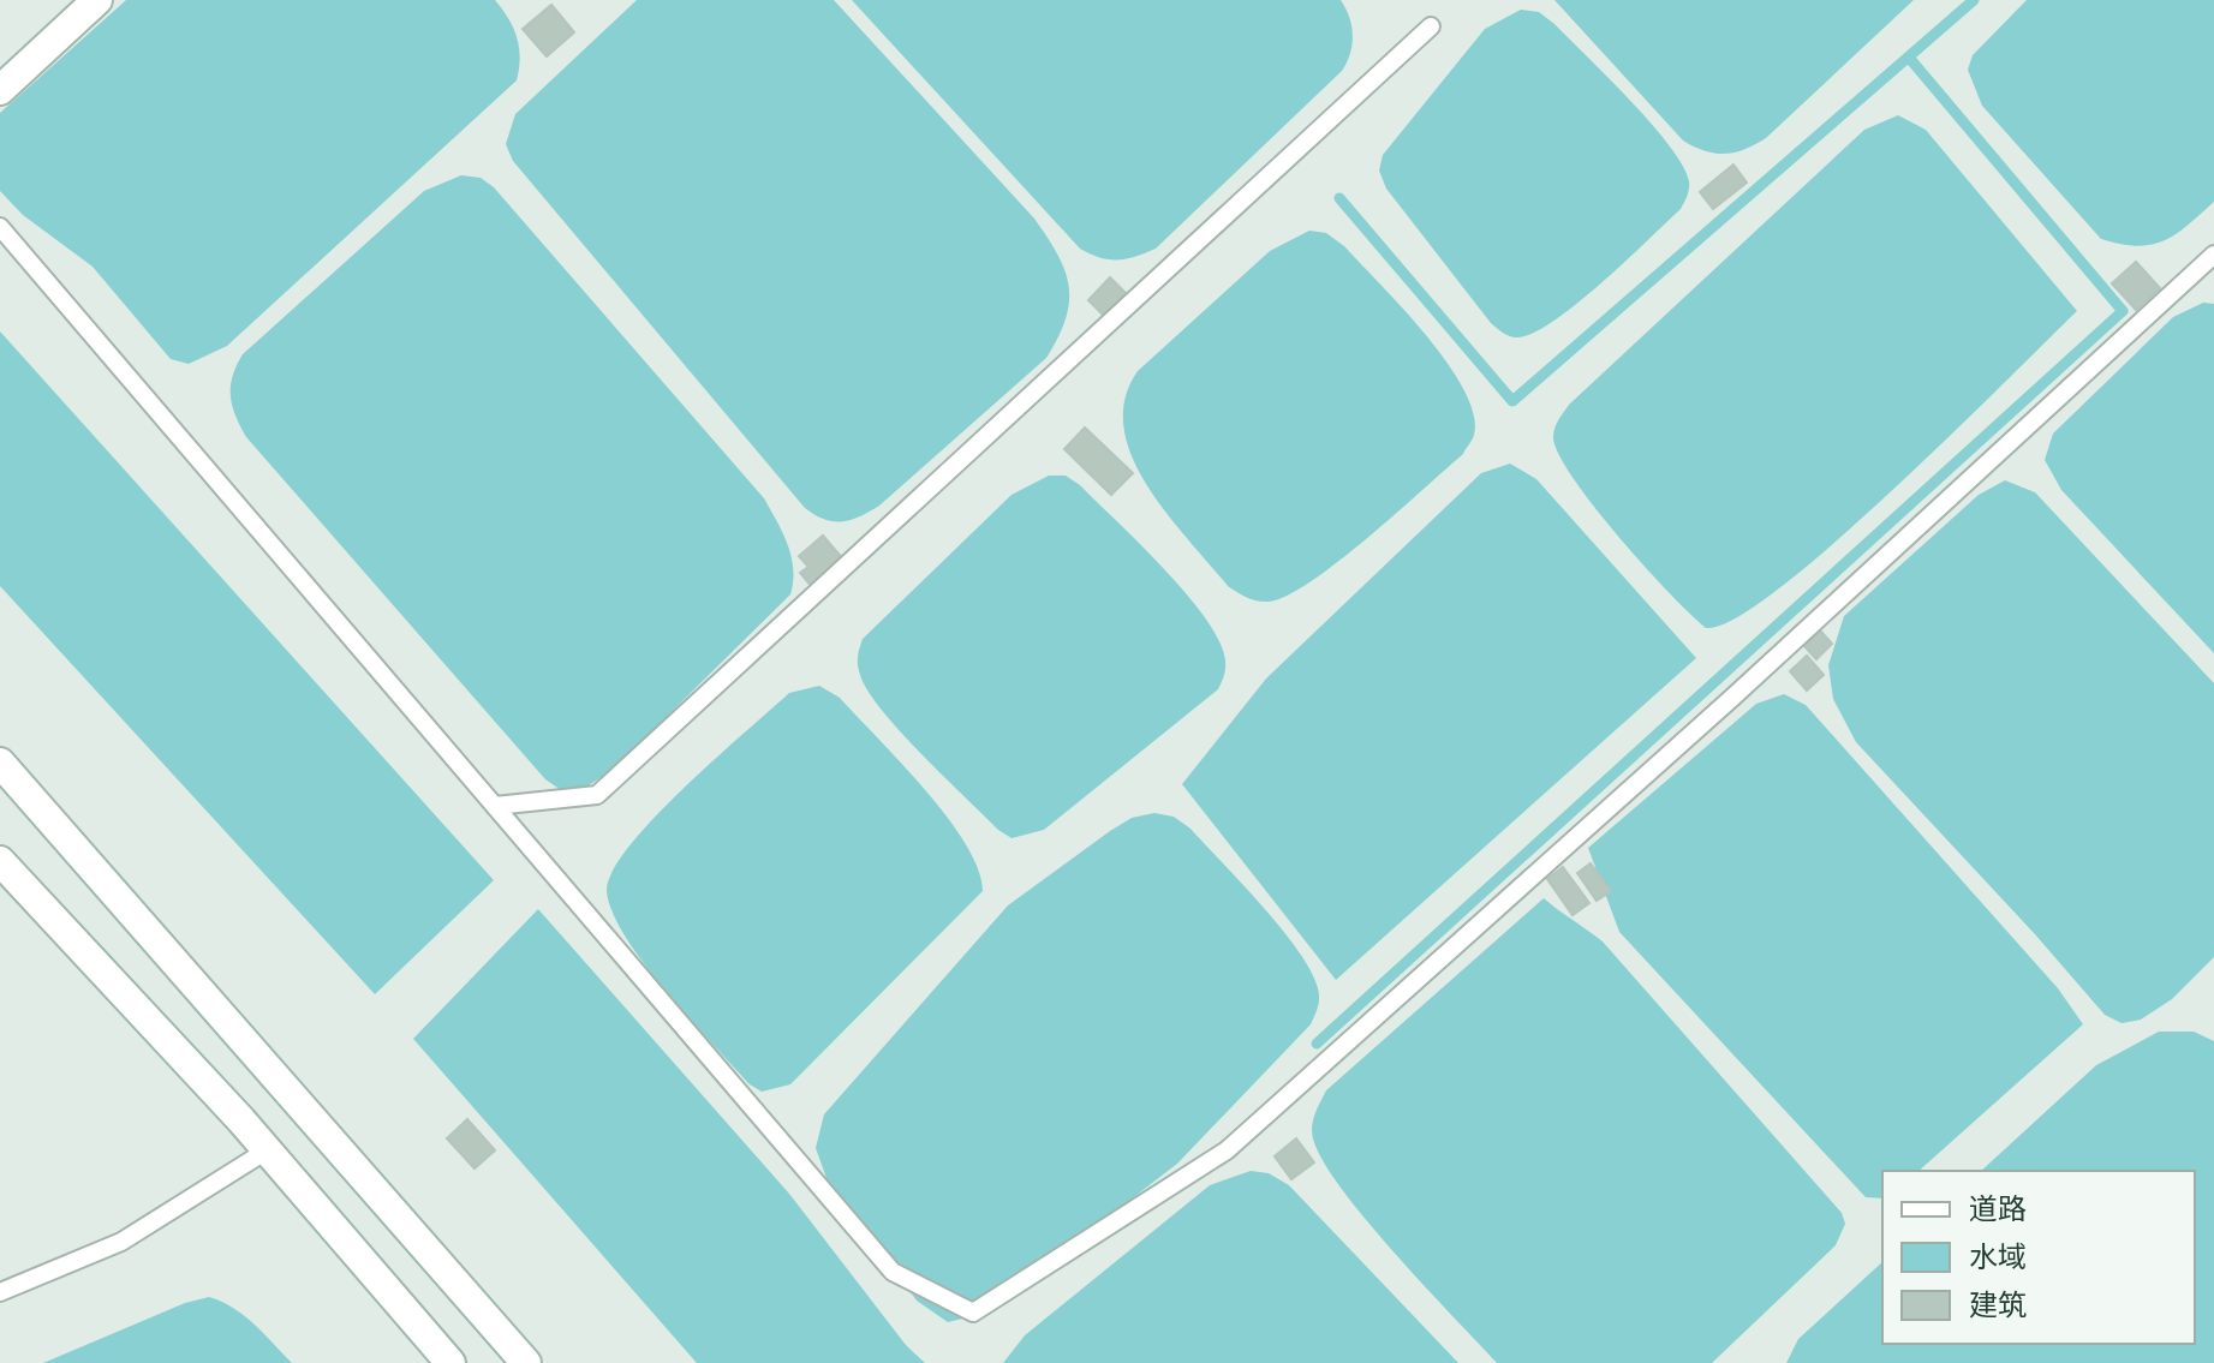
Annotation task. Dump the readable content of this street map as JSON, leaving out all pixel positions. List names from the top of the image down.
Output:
{
  "legend": ["道路", "水域", "建筑"]
}
